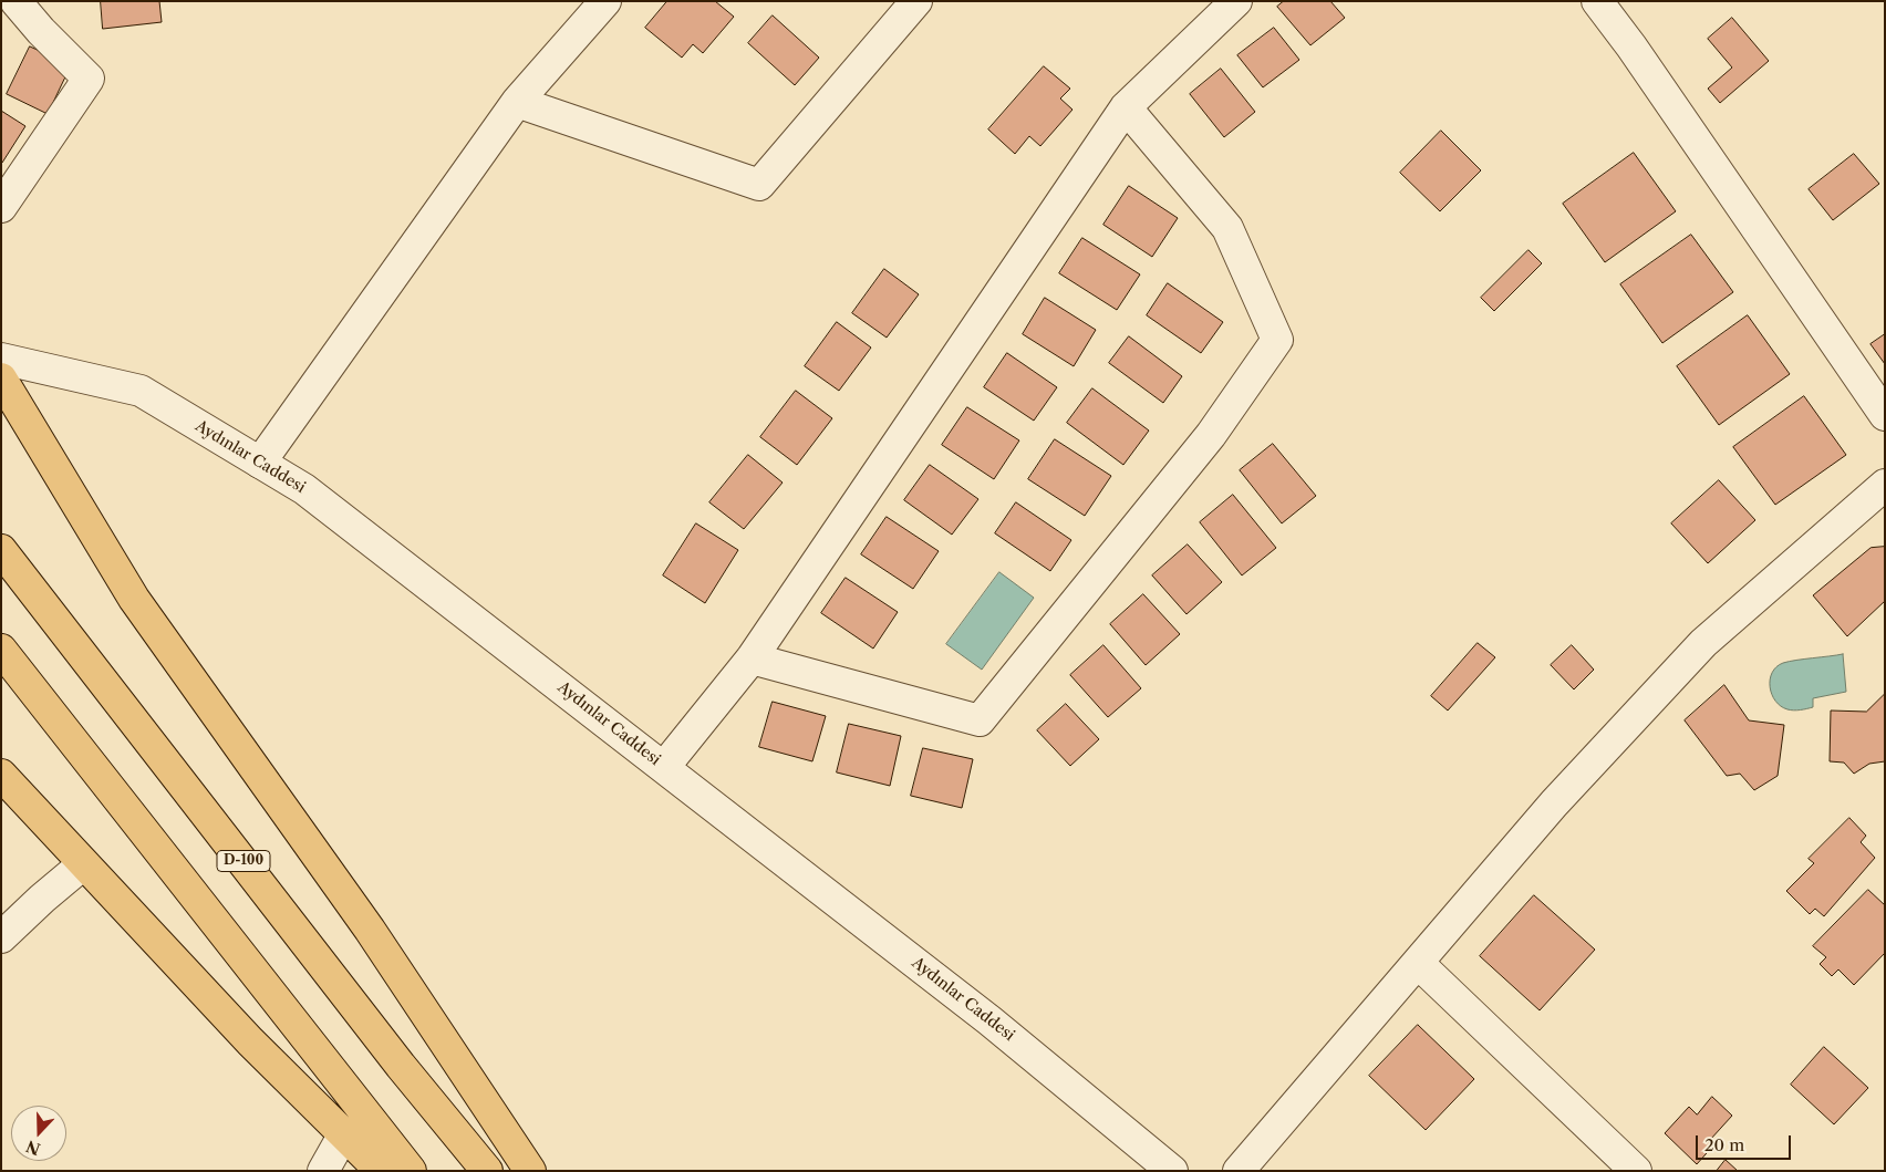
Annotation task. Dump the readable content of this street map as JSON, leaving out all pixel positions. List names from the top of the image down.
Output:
{
  "streets": {
    "highway": ["D-100"],
    "street": ["Aydınlar Caddesi"]
  },
  "scale_bar": "20 m",
  "north": "bottom"
}
